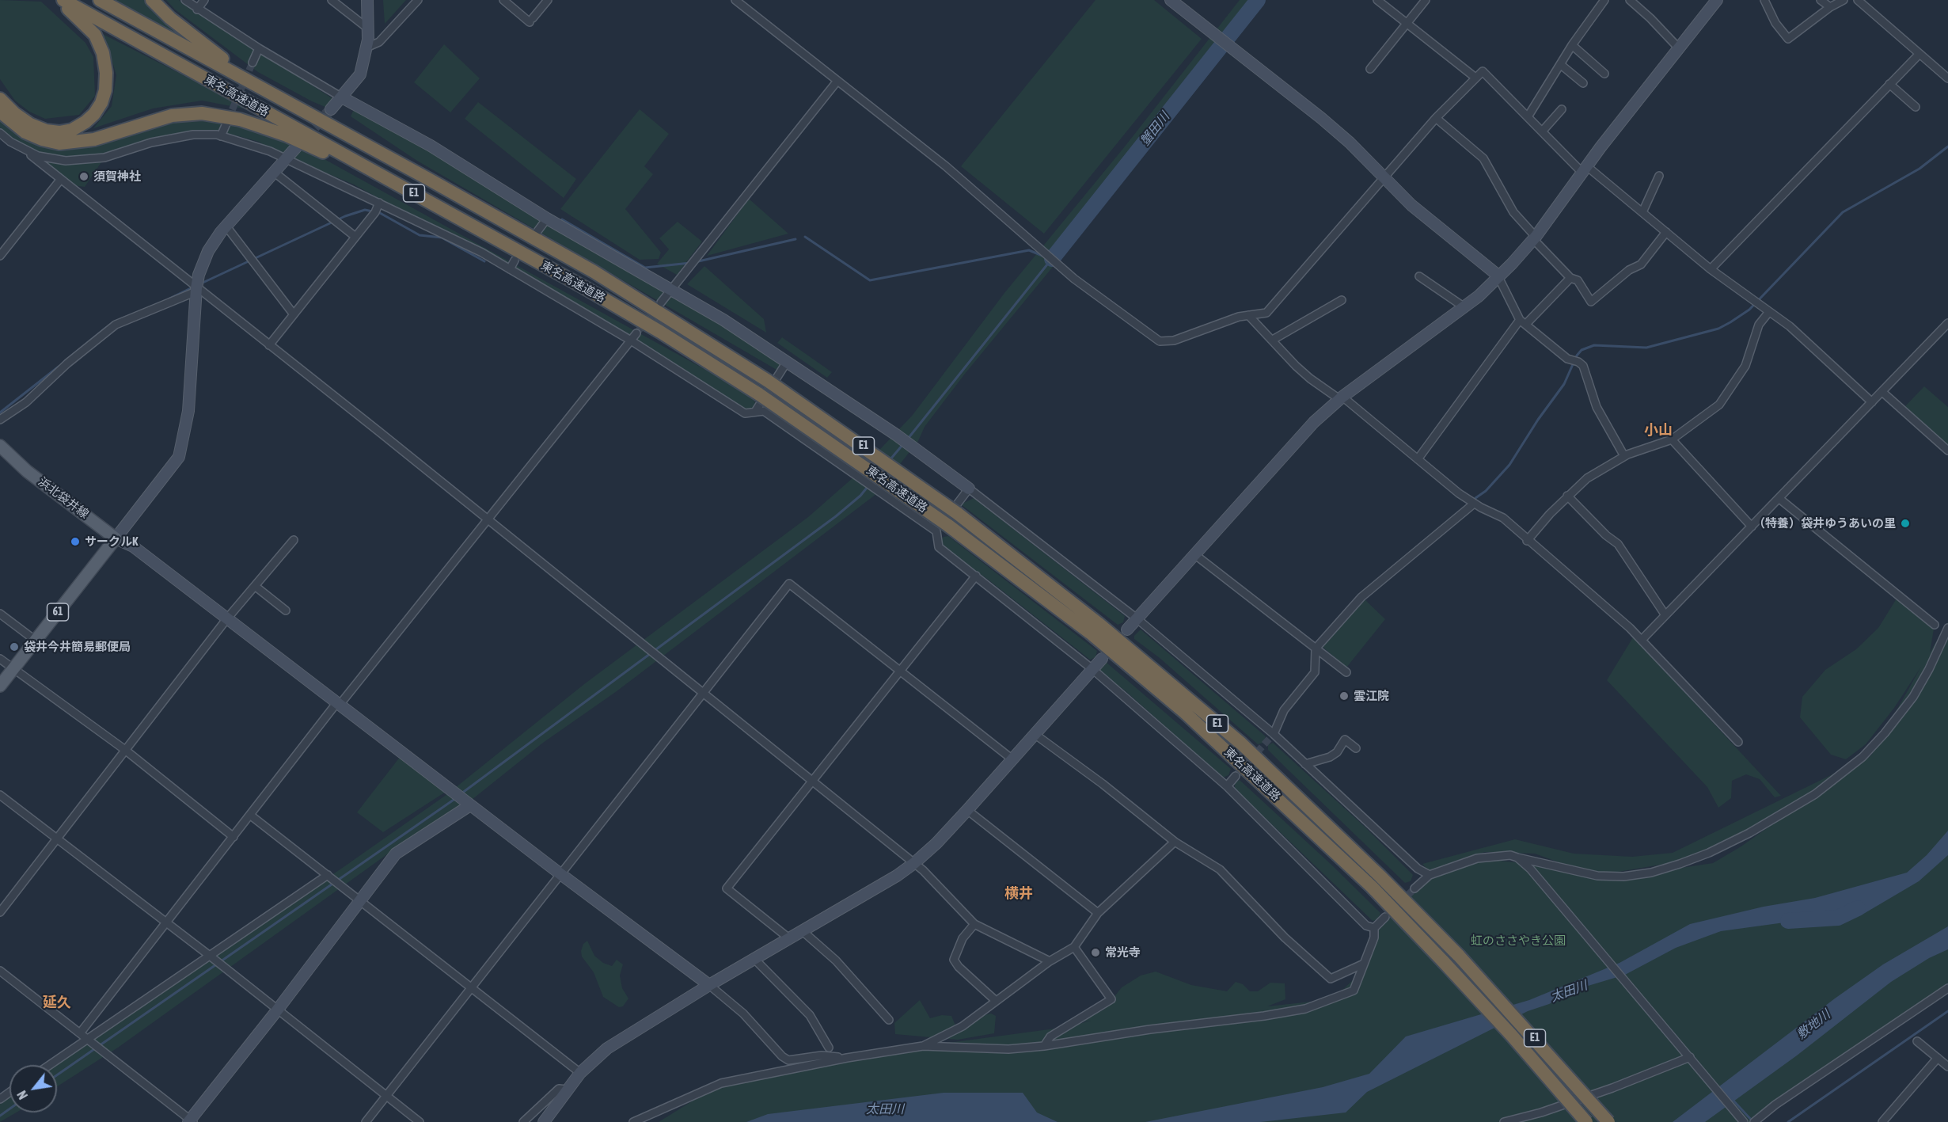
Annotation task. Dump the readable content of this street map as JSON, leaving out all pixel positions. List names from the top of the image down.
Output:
{
  "streets": {
    "highway": ["東名高速道路", "E1"],
    "main road": ["浜北袋井線", "61"]
  },
  "crossings": [
    ["浜北袋井線", "61"]
  ],
  "districts": ["小山", "横井", "延久"],
  "water": ["蟹田川", "太田川", "敷地川"],
  "parks": ["虹のささやき公園"],
  "places": [
    "須賀神社",
    "（特養）袋井ゆうあいの里",
    "サークルK",
    "袋井今井簡易郵便局",
    "雲江院",
    "常光寺"
  ],
  "north": "bottom left"
}
